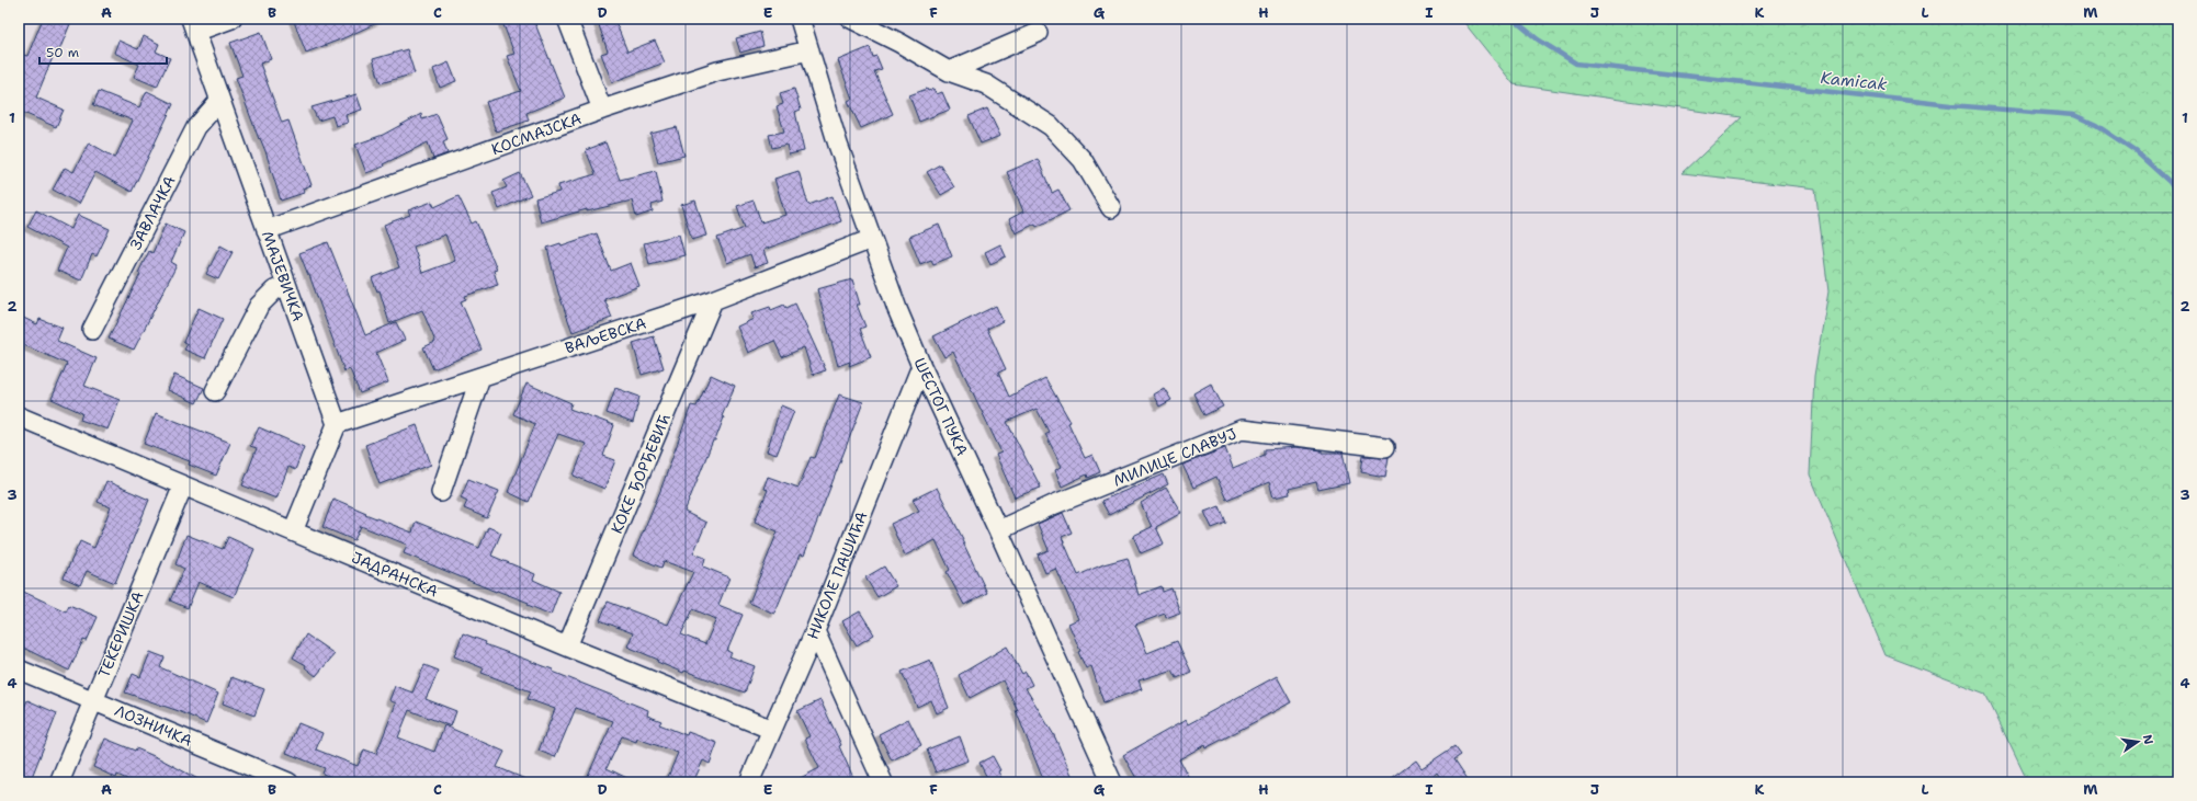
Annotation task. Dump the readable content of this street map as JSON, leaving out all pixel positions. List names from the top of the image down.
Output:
{
  "streets": {
    "street": [
      "КОСМАЈСКА",
      "ЗАВЛАЧКА",
      "МАЈЕВИЧКА",
      "ВАЉЕВСКА",
      "ШЕСТОГ ПУКА",
      "МИЛИЦЕ СЛАВУЈ",
      "КОКЕ ЂОРЂЕВИЋ",
      "ЈАДРАНСКА",
      "НИКОЛЕ ПАШИЋА",
      "ТЕКЕРИШКА",
      "ЛОЗНИЧКА"
    ]
  },
  "crossings": [
    ["КОСМАЈСКА", "МАЈЕВИЧКА"],
    ["КОСМАЈСКА", "ШЕСТОГ ПУКА"],
    ["ЗАВЛАЧКА", "МАЈЕВИЧКА"],
    ["МАЈЕВИЧКА", "ВАЉЕВСКА"],
    ["ВАЉЕВСКА", "ШЕСТОГ ПУКА"],
    ["ВАЉЕВСКА", "КОКЕ ЂОРЂЕВИЋ"],
    ["ШЕСТОГ ПУКА", "МИЛИЦЕ СЛАВУЈ"],
    ["ШЕСТОГ ПУКА", "НИКОЛЕ ПАШИЋА"],
    ["КОКЕ ЂОРЂЕВИЋ", "ЈАДРАНСКА"],
    ["ЈАДРАНСКА", "НИКОЛЕ ПАШИЋА"],
    ["ЈАДРАНСКА", "ТЕКЕРИШКА"],
    ["ТЕКЕРИШКА", "ЛОЗНИЧКА"]
  ],
  "water": ["Kamicak"],
  "scale_bar": "50 m",
  "north": "right",
  "grid": {
    "columns": [
      "A",
      "B",
      "C",
      "D",
      "E",
      "F",
      "G",
      "H",
      "I",
      "J",
      "K",
      "L",
      "M"
    ],
    "rows": [
      "1",
      "2",
      "3",
      "4"
    ]
  }
}
